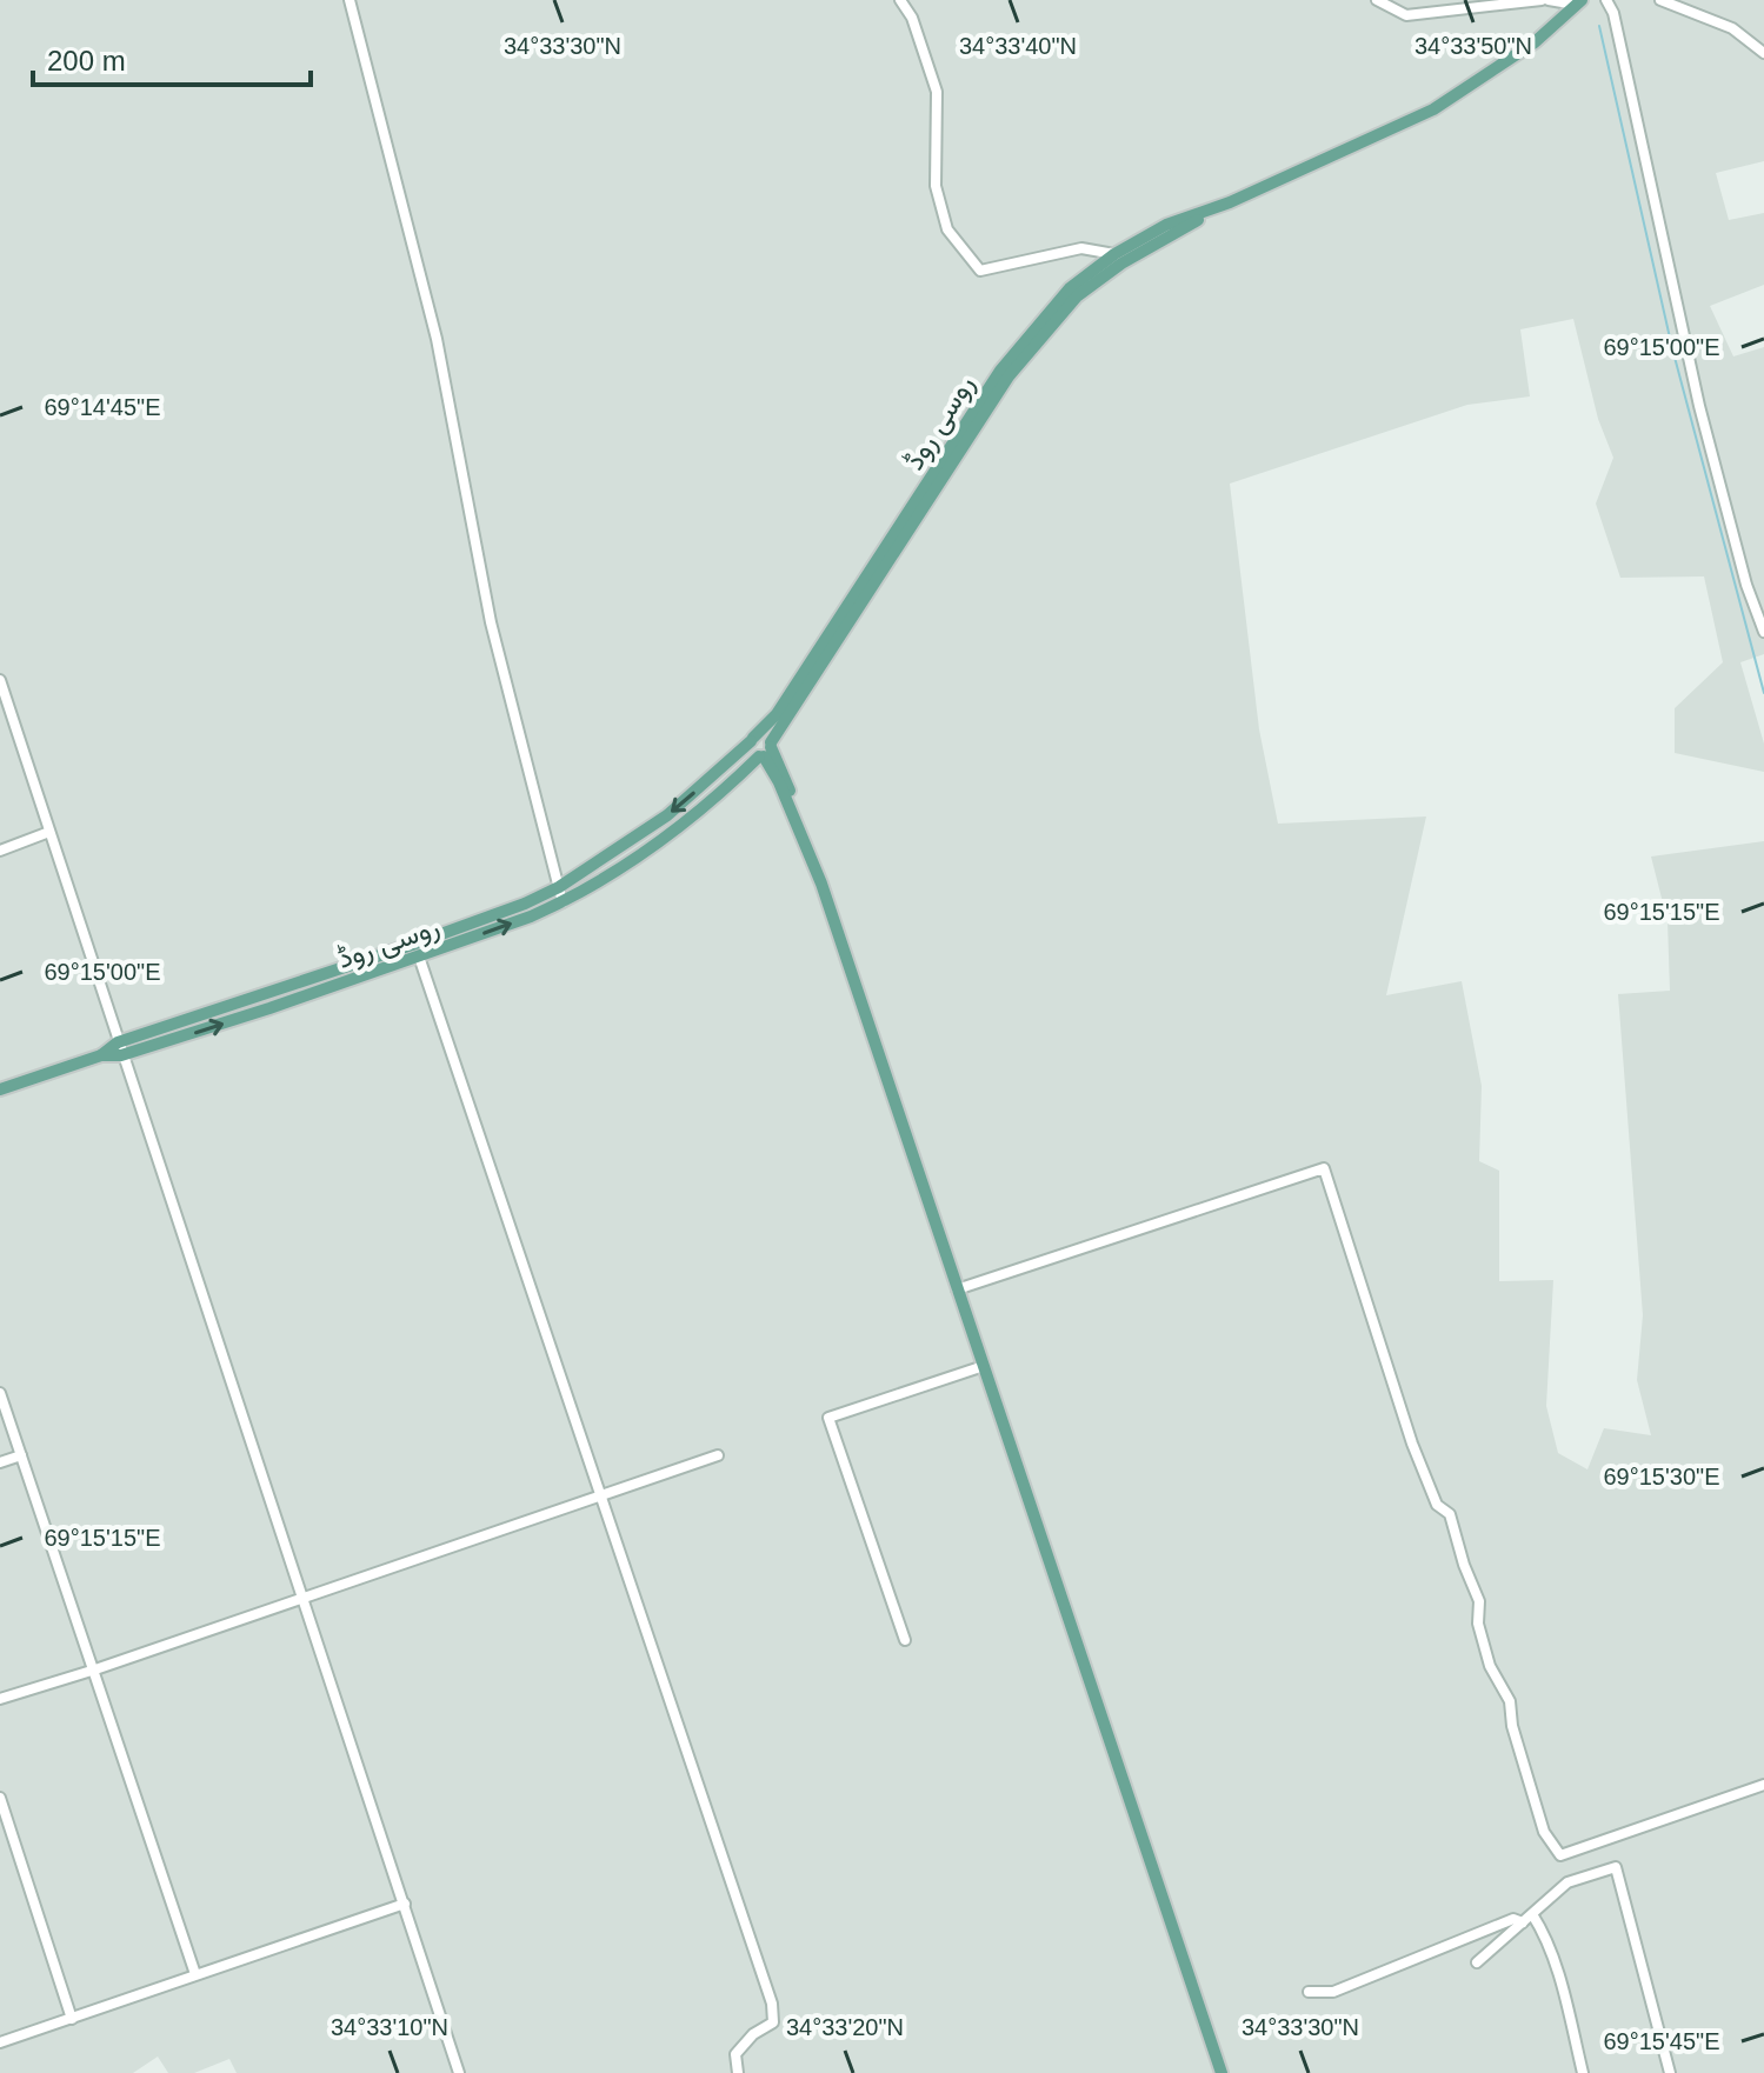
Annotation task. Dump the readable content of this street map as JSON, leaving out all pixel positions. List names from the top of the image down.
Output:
{
  "streets": {
    "main road": ["روسی روڈ"]
  },
  "scale_bar": "200 m",
  "coordinates": [
    "34°33'30\"N",
    "34°33'50\"N",
    "34°33'40\"N",
    "69°15'00\"E",
    "69°14'45\"E",
    "69°15'15\"E",
    "69°15'30\"E",
    "34°33'10\"N",
    "34°33'20\"N",
    "69°15'45\"E"
  ]
}
